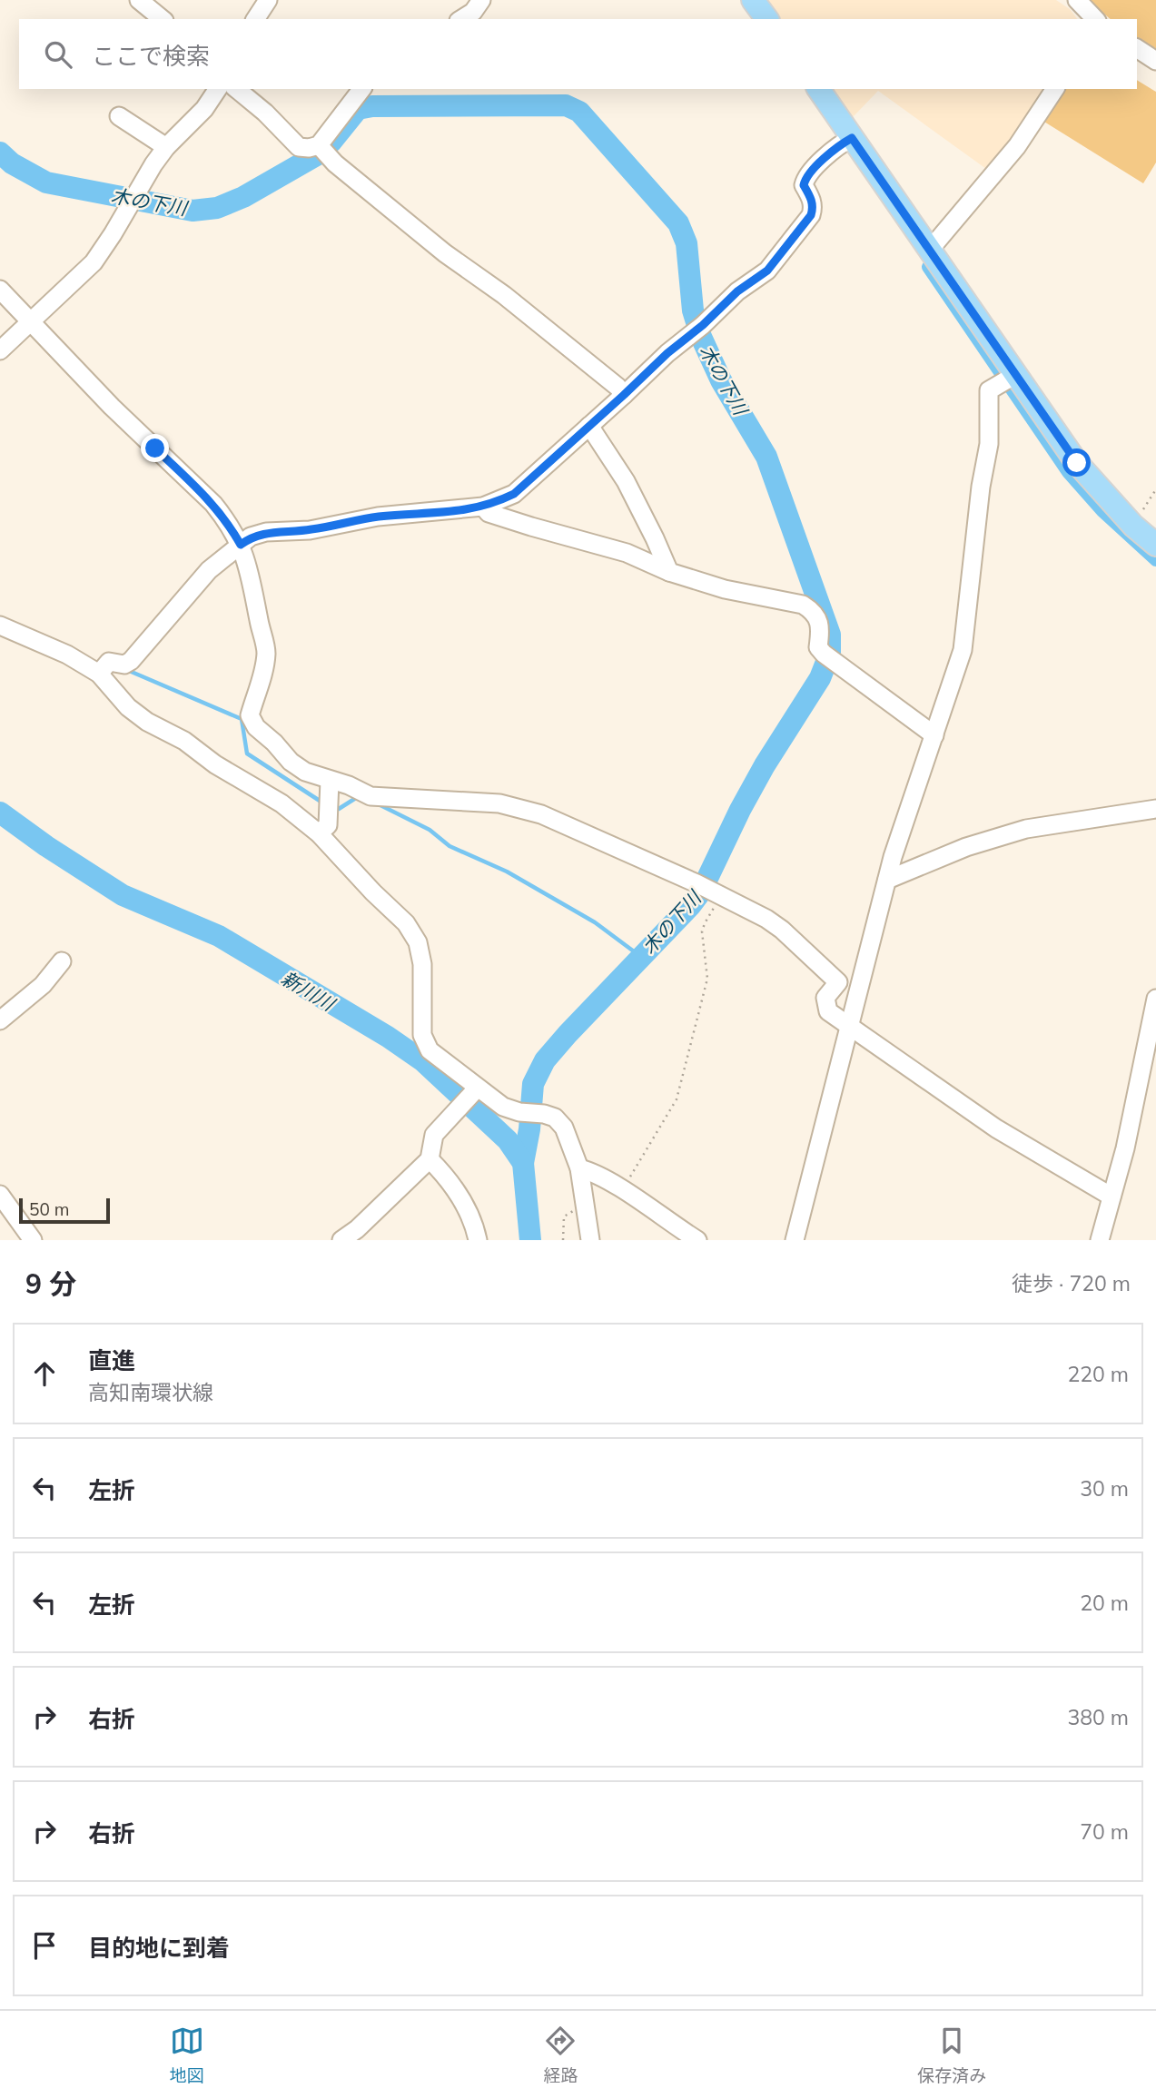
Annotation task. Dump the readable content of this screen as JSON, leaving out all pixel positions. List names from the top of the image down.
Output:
{
  "water": ["木の下川", "新川川"],
  "scale_bar": "50 m",
  "page": {
    "search": "ここで検索",
    "scale": "50 m",
    "heading": ["9 分", "徒歩 · 720 m"],
    "list": [
      ["直進", "高知南環状線", "220 m"],
      ["左折", "30 m"],
      ["左折", "20 m"],
      ["右折", "380 m"],
      ["右折", "70 m"],
      "目的地に到着"
    ],
    "nav": ["地図", "経路", "保存済み"]
  }
}
